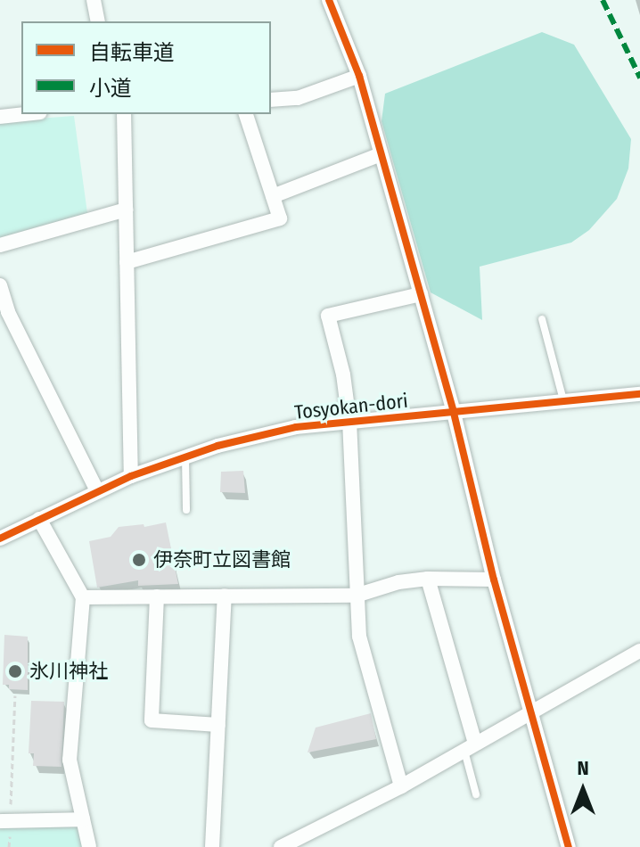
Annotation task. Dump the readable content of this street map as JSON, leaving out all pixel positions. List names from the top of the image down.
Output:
{
  "streets": {
    "street": ["Tosyokan-dori"]
  },
  "places": ["伊奈町立図書館", "氷川神社"],
  "legend": ["自転車道", "小道"],
  "north": "top"
}
